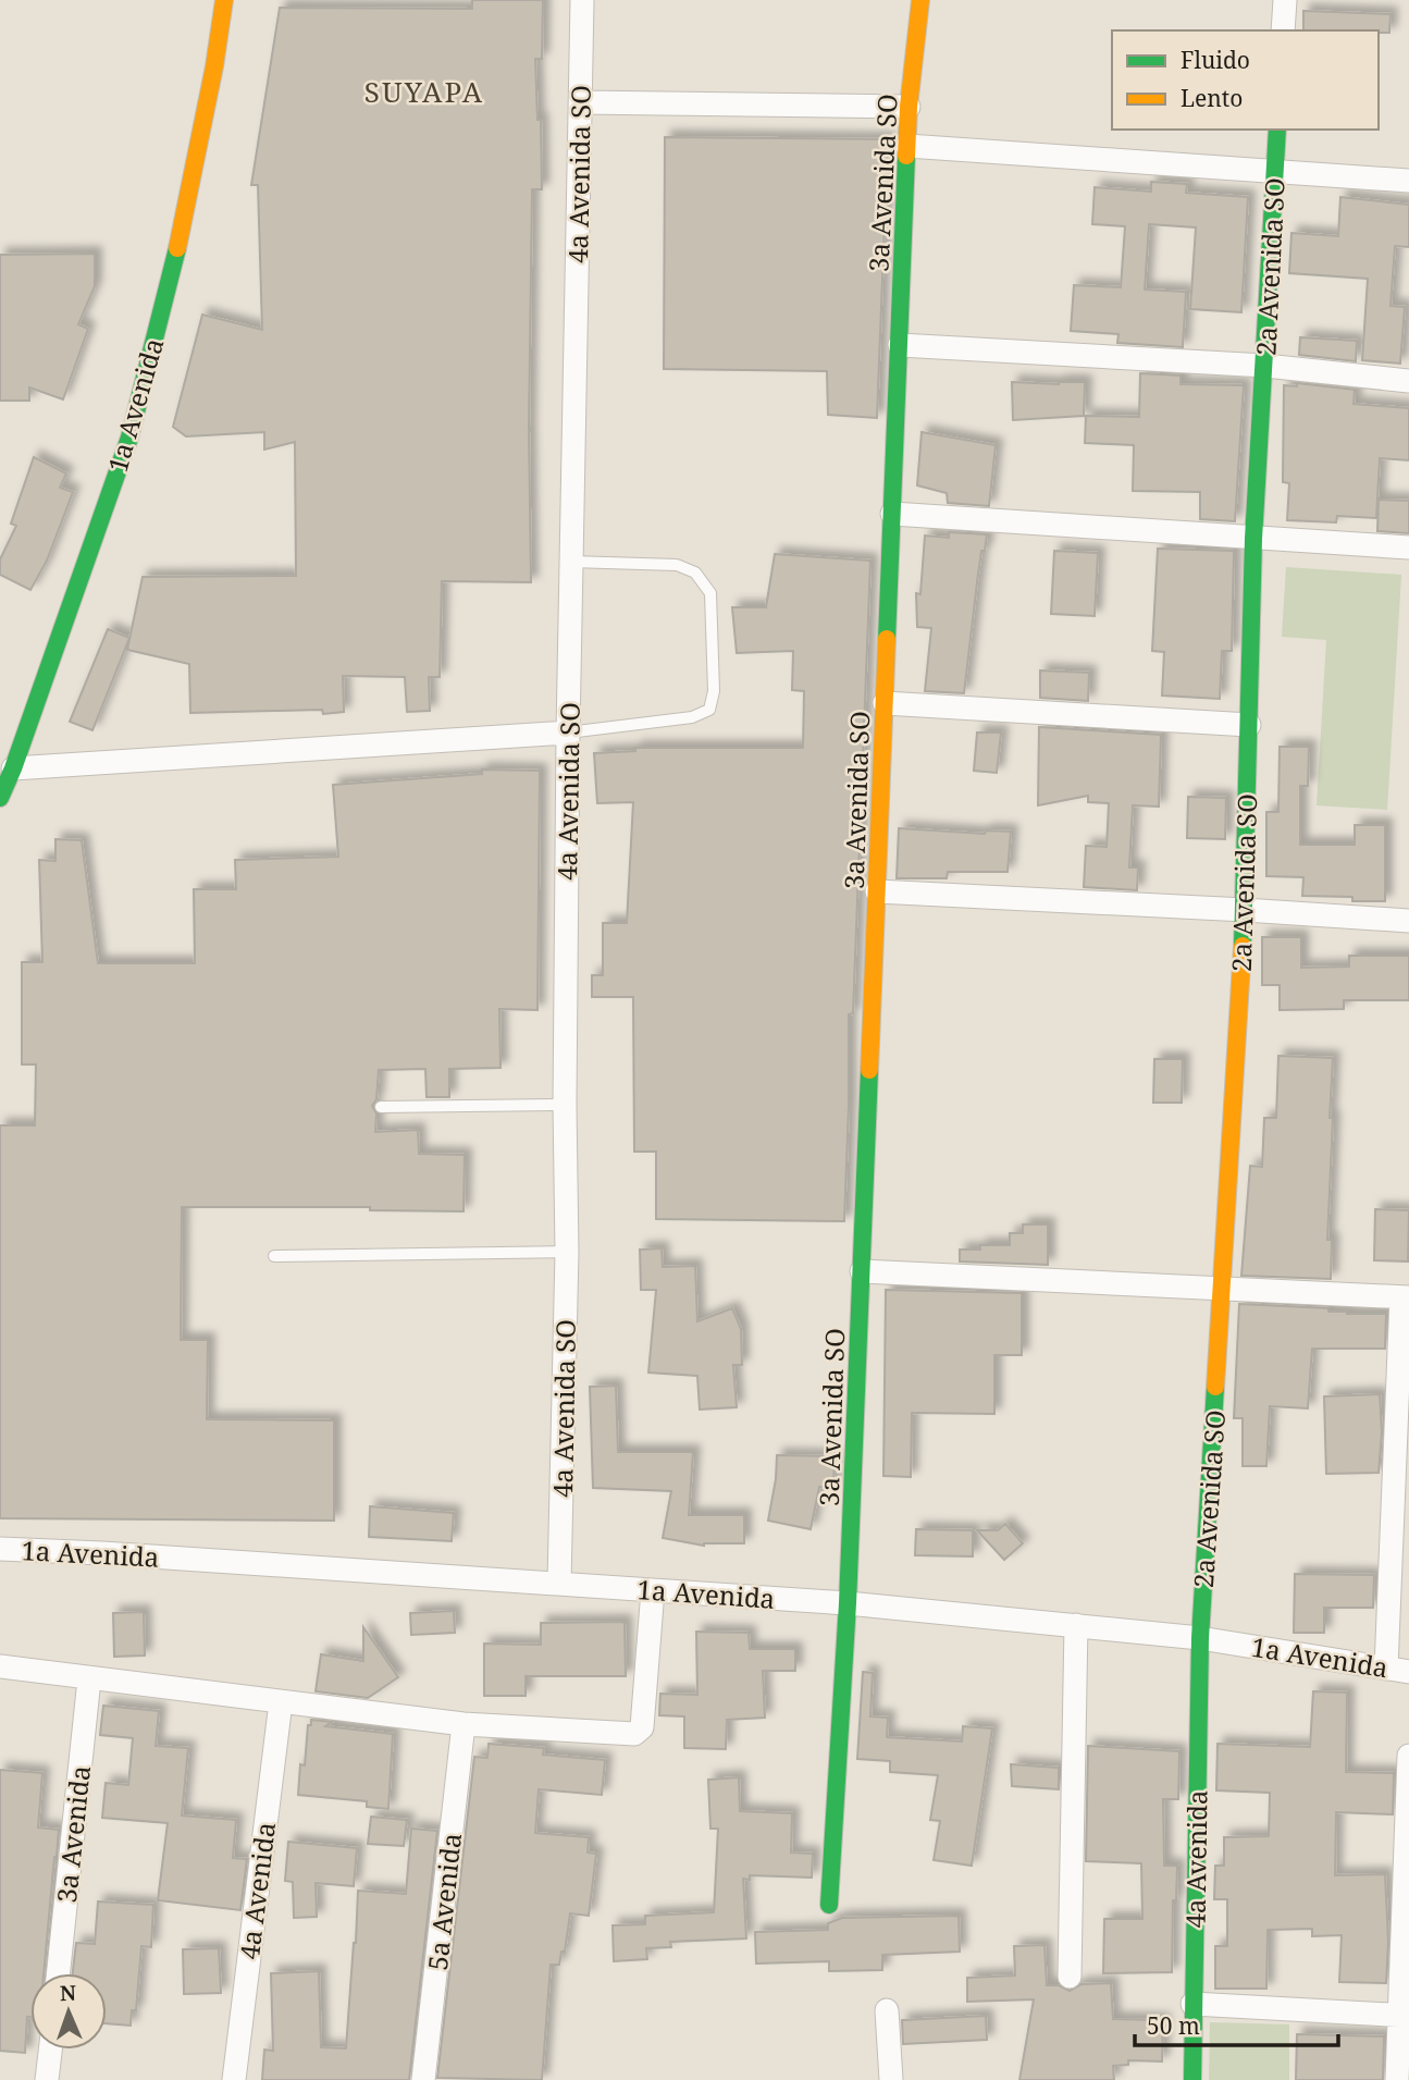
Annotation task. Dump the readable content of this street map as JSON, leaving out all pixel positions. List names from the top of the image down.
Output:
{
  "streets": {
    "street": [
      "4a Avenida SO",
      "3a Avenida SO",
      "2a Avenida SO",
      "1a Avenida",
      "3a Avenida",
      "4a Avenida",
      "5a Avenida"
    ]
  },
  "crossings": [
    ["4a Avenida SO", "1a Avenida"],
    ["3a Avenida SO", "1a Avenida"],
    ["2a Avenida SO", "1a Avenida"],
    ["2a Avenida SO", "4a Avenida"],
    ["1a Avenida", "4a Avenida"]
  ],
  "districts": ["SUYAPA"],
  "legend": ["Fluido", "Lento"],
  "scale_bar": "50 m",
  "north": "top"
}
